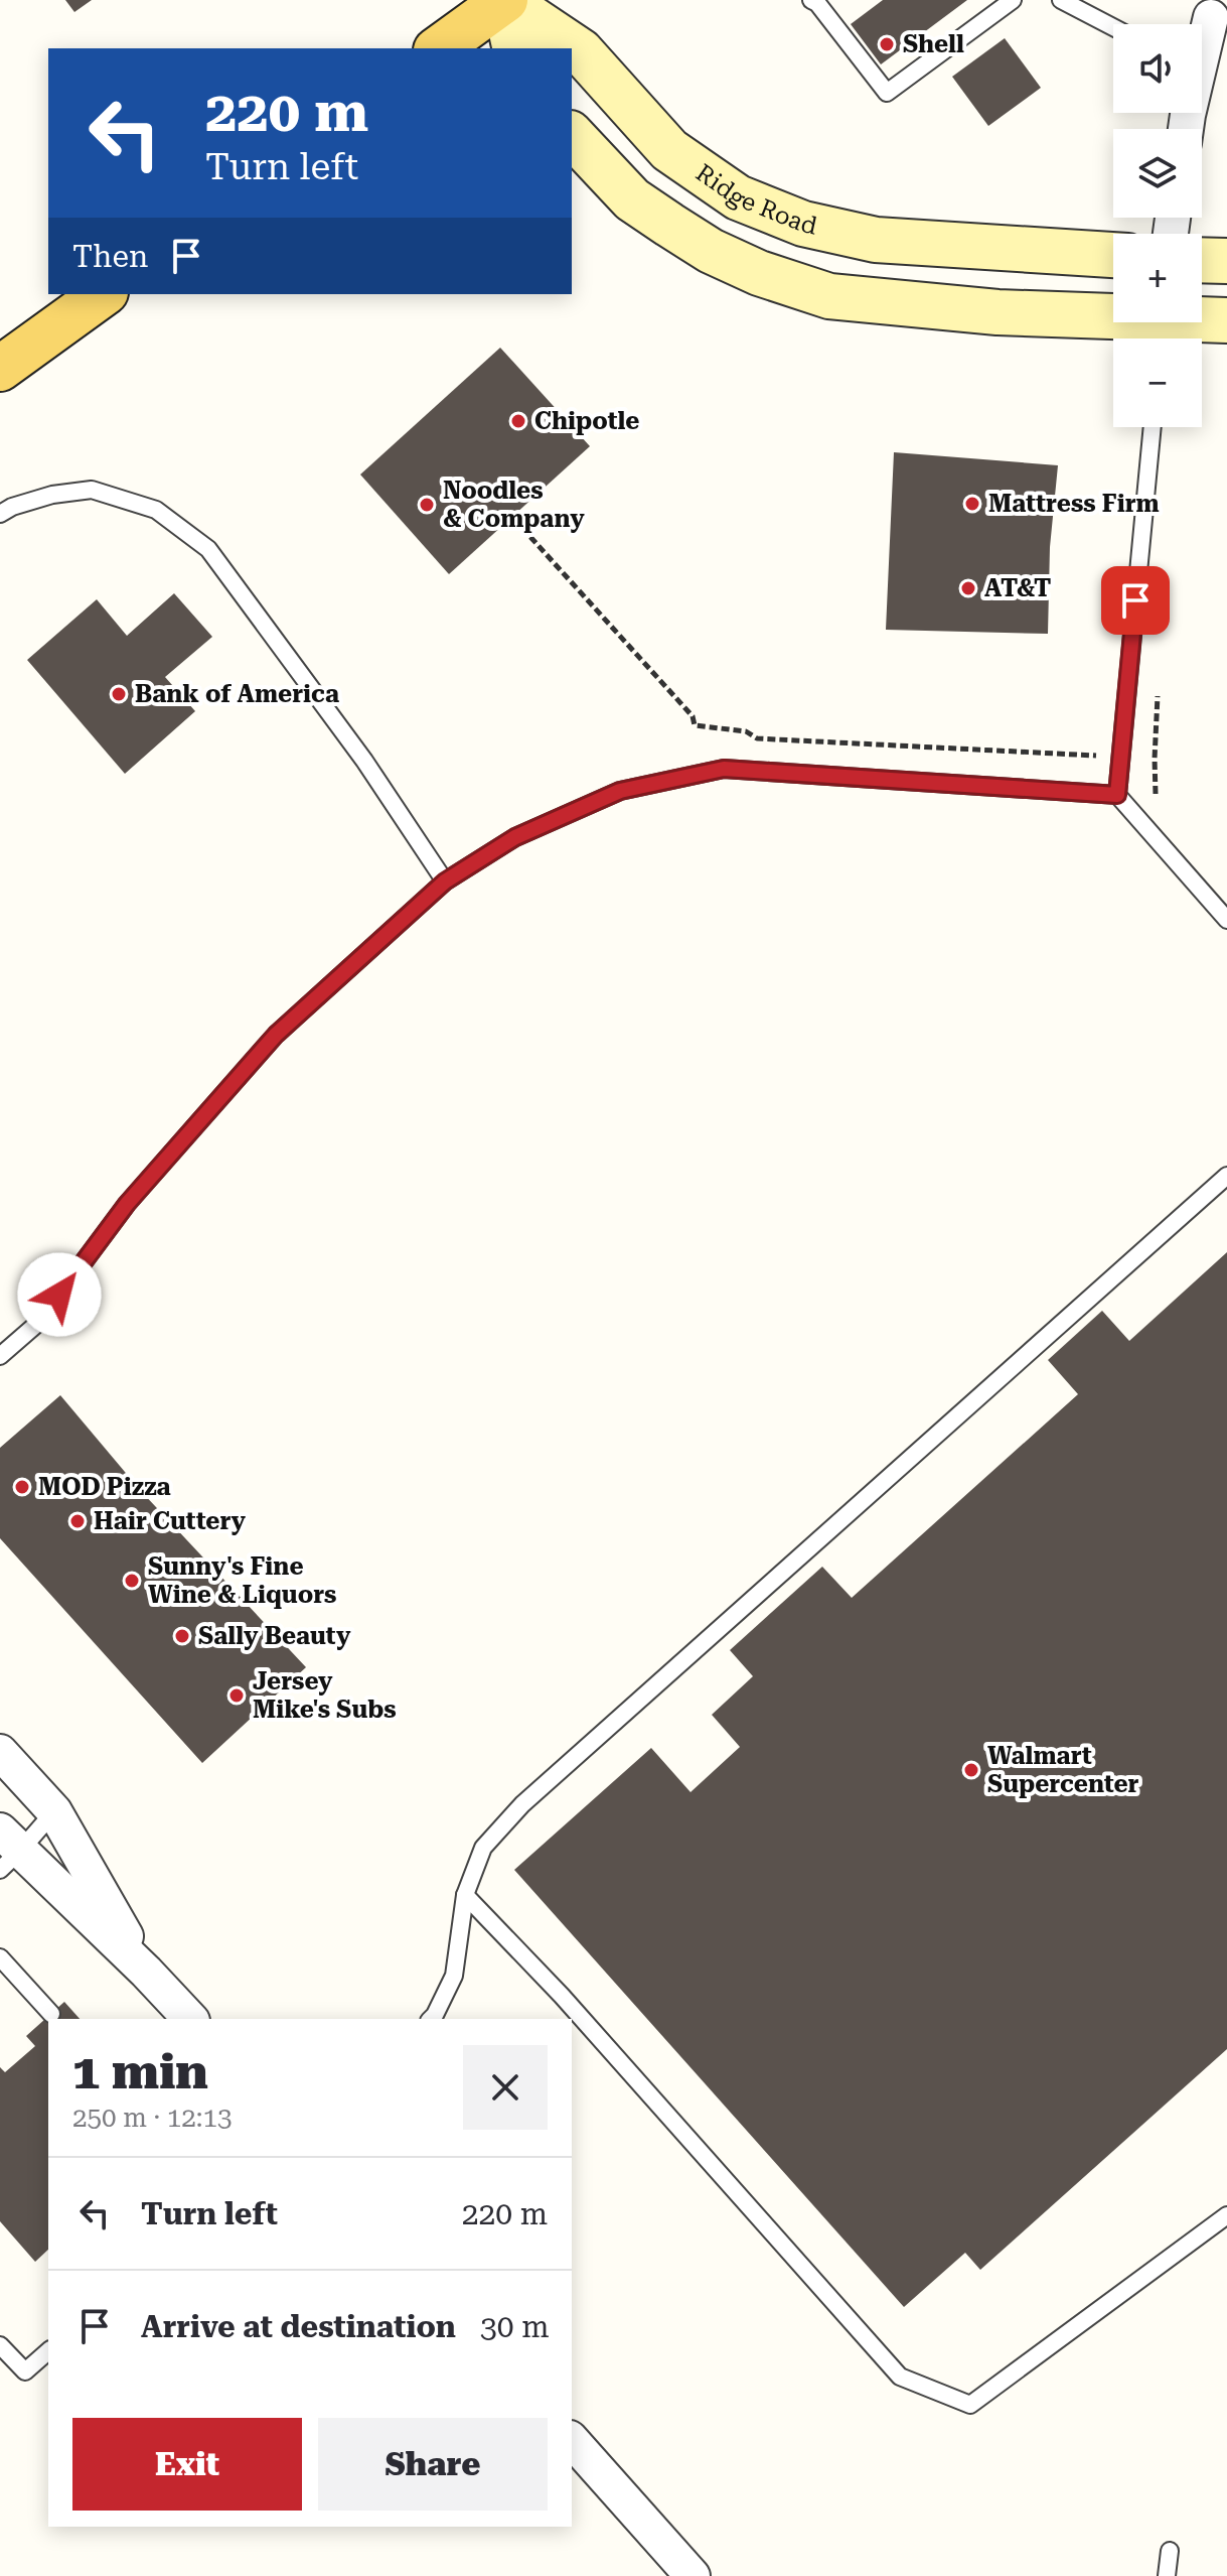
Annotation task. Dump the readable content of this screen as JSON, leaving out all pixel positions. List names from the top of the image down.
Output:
{
  "streets": {
    "street": ["Ridge Road"]
  },
  "places": [
    "Shell",
    "Chipotle",
    "Mattress Firm",
    "Noodles & Company",
    "AT&T",
    "Bank of America",
    "MOD Pizza",
    "Hair Cuttery",
    "Sunny's Fine Wine & Liquors",
    "Sally Beauty",
    "Jersey Mike's Subs",
    "Walmart Supercenter"
  ],
  "page": {
    "map_buttons": ["+", "−"],
    "turn": ["220 m", "Turn left"],
    "then": "Then",
    "heading": ["1 min", "250 m · 12:13"],
    "list": [
      {
        "name": "Turn left",
        "value": "220 m"
      },
      {
        "name": "Arrive at destination",
        "value": "30 m"
      }
    ],
    "buttons": ["Exit", "Share"]
  }
}
